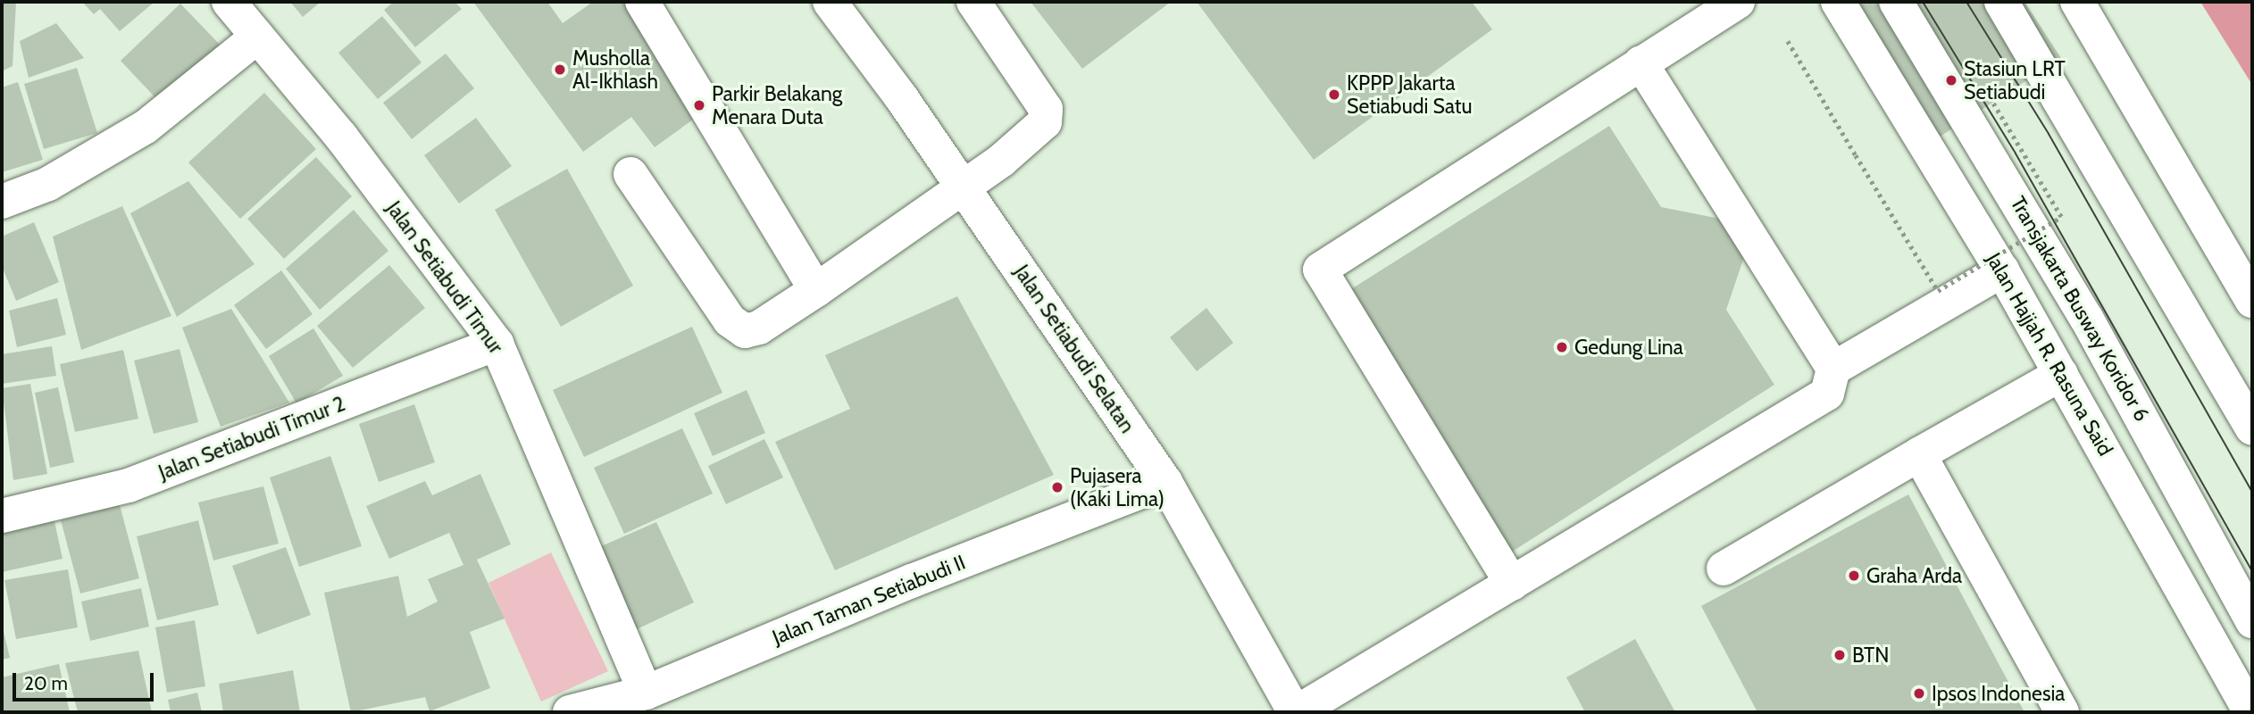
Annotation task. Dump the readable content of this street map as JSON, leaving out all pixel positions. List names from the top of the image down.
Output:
{
  "streets": {
    "street": [
      "Jalan Setiabudi Timur",
      "Transjakarta Busway Koridor 6",
      "Jalan Setiabudi Selatan",
      "Jalan Hajjah R. Rasuna Said",
      "Jalan Setiabudi Timur 2",
      "Jalan Taman Setiabudi II"
    ]
  },
  "crossings": [
    ["Jalan Setiabudi Timur", "Jalan Setiabudi Timur 2"],
    ["Jalan Setiabudi Timur", "Jalan Taman Setiabudi II"],
    ["Jalan Setiabudi Selatan", "Jalan Taman Setiabudi II"]
  ],
  "places": [
    "Musholla Al-Ikhlash",
    "Stasiun LRT Setiabudi",
    "KPPP Jakarta Setiabudi Satu",
    "Parkir Belakang Menara Duta",
    "Gedung Lina",
    "Pujasera (Kaki Lima)",
    "Graha Arda",
    "BTN",
    "Ipsos Indonesia"
  ],
  "scale_bar": "20 m"
}
